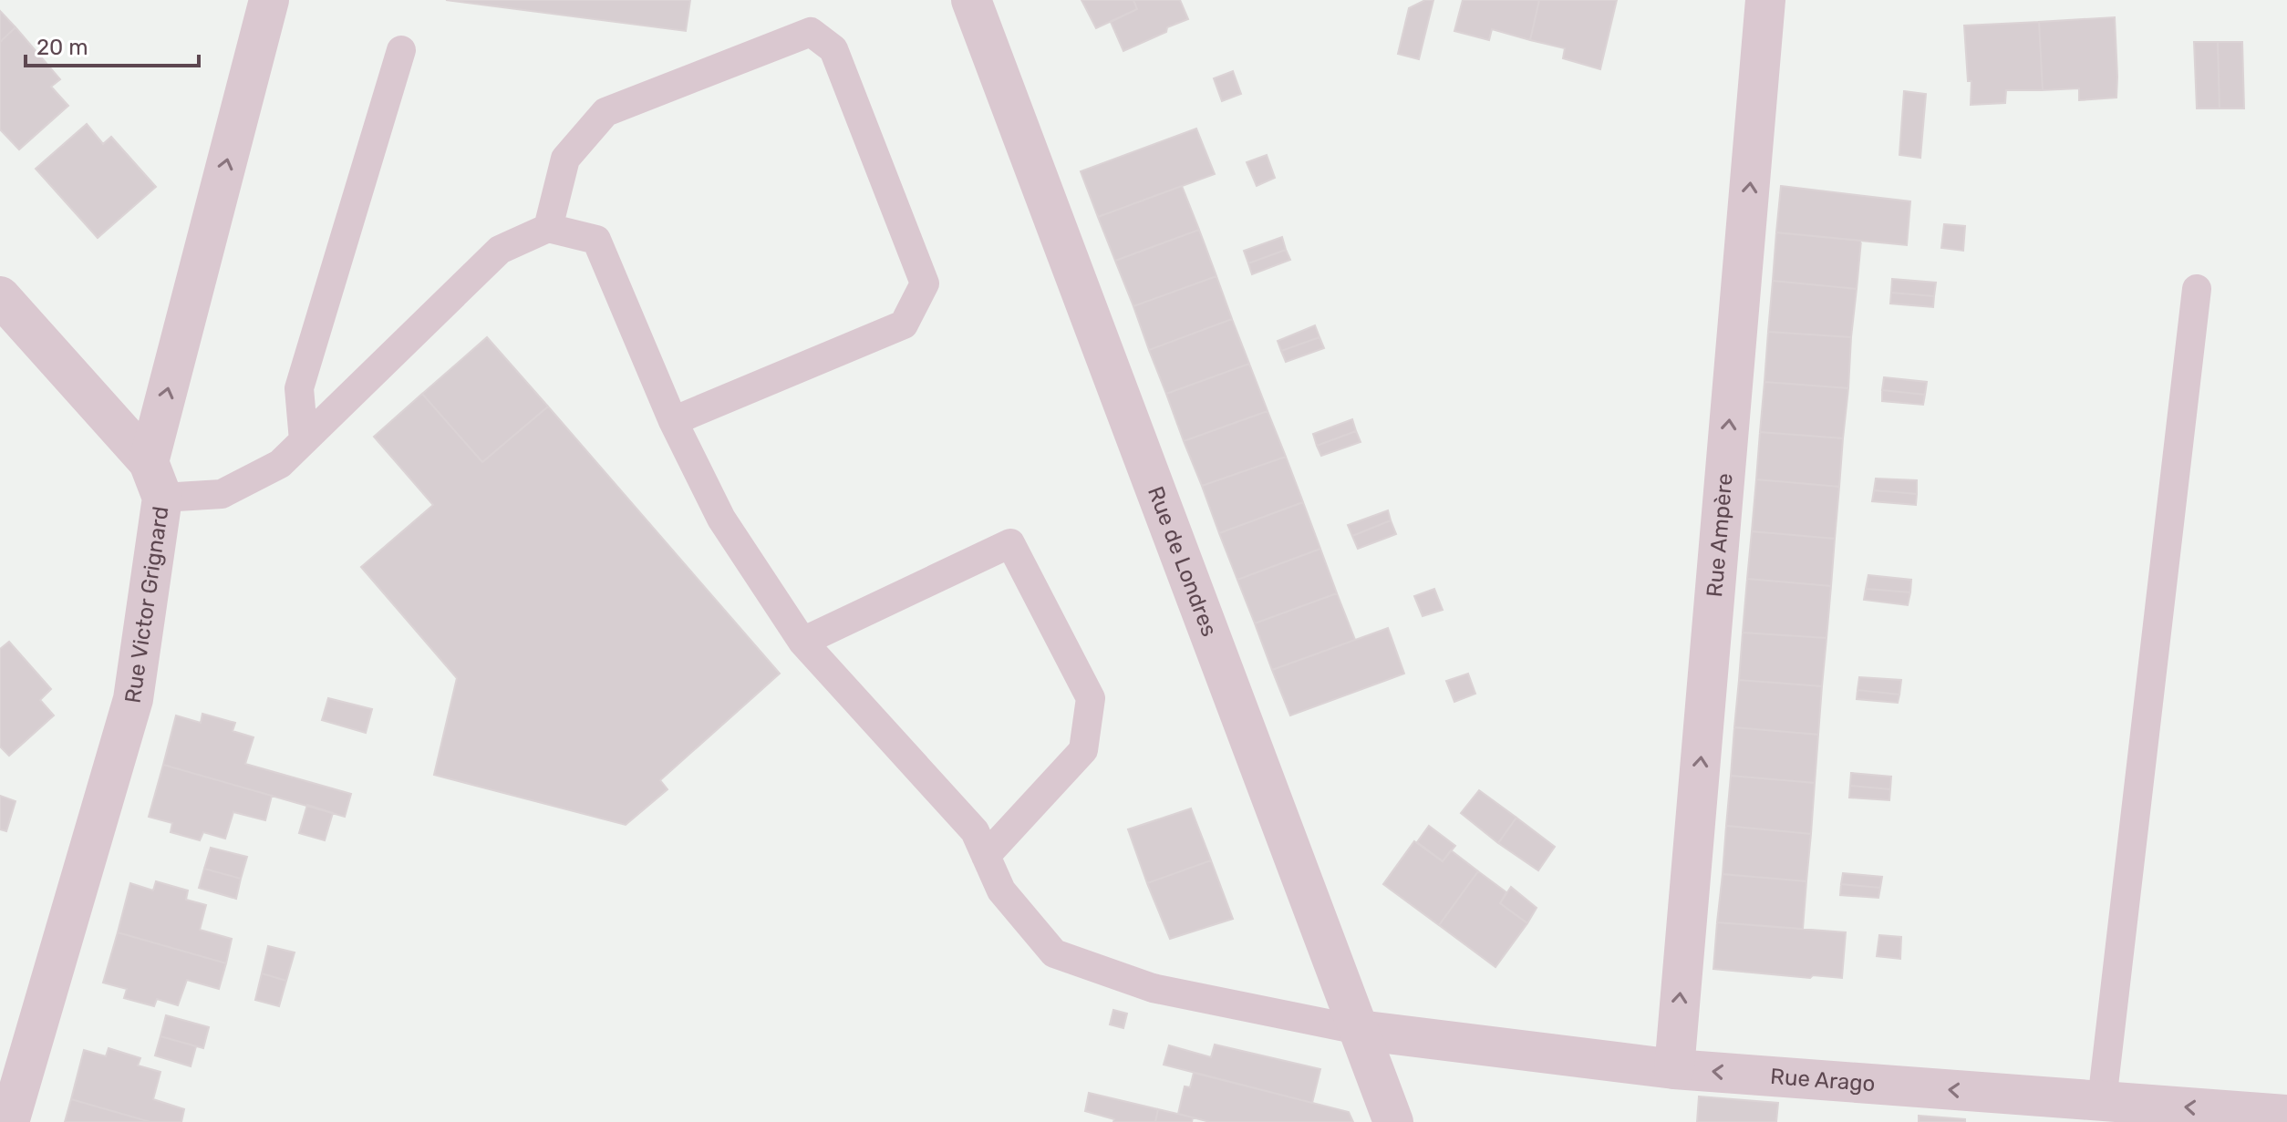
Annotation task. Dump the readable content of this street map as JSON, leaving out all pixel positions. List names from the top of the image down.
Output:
{
  "streets": {
    "street": [
      "Rue Ampère",
      "Rue de Londres",
      "Rue Victor Grignard",
      "Rue Arago"
    ]
  },
  "crossings": [
    ["Rue Ampère", "Rue Arago"],
    ["Rue de Londres", "Rue Arago"]
  ],
  "one_way": ["Rue Ampère", "Rue Victor Grignard", "Rue Arago"],
  "scale_bar": "20 m"
}
